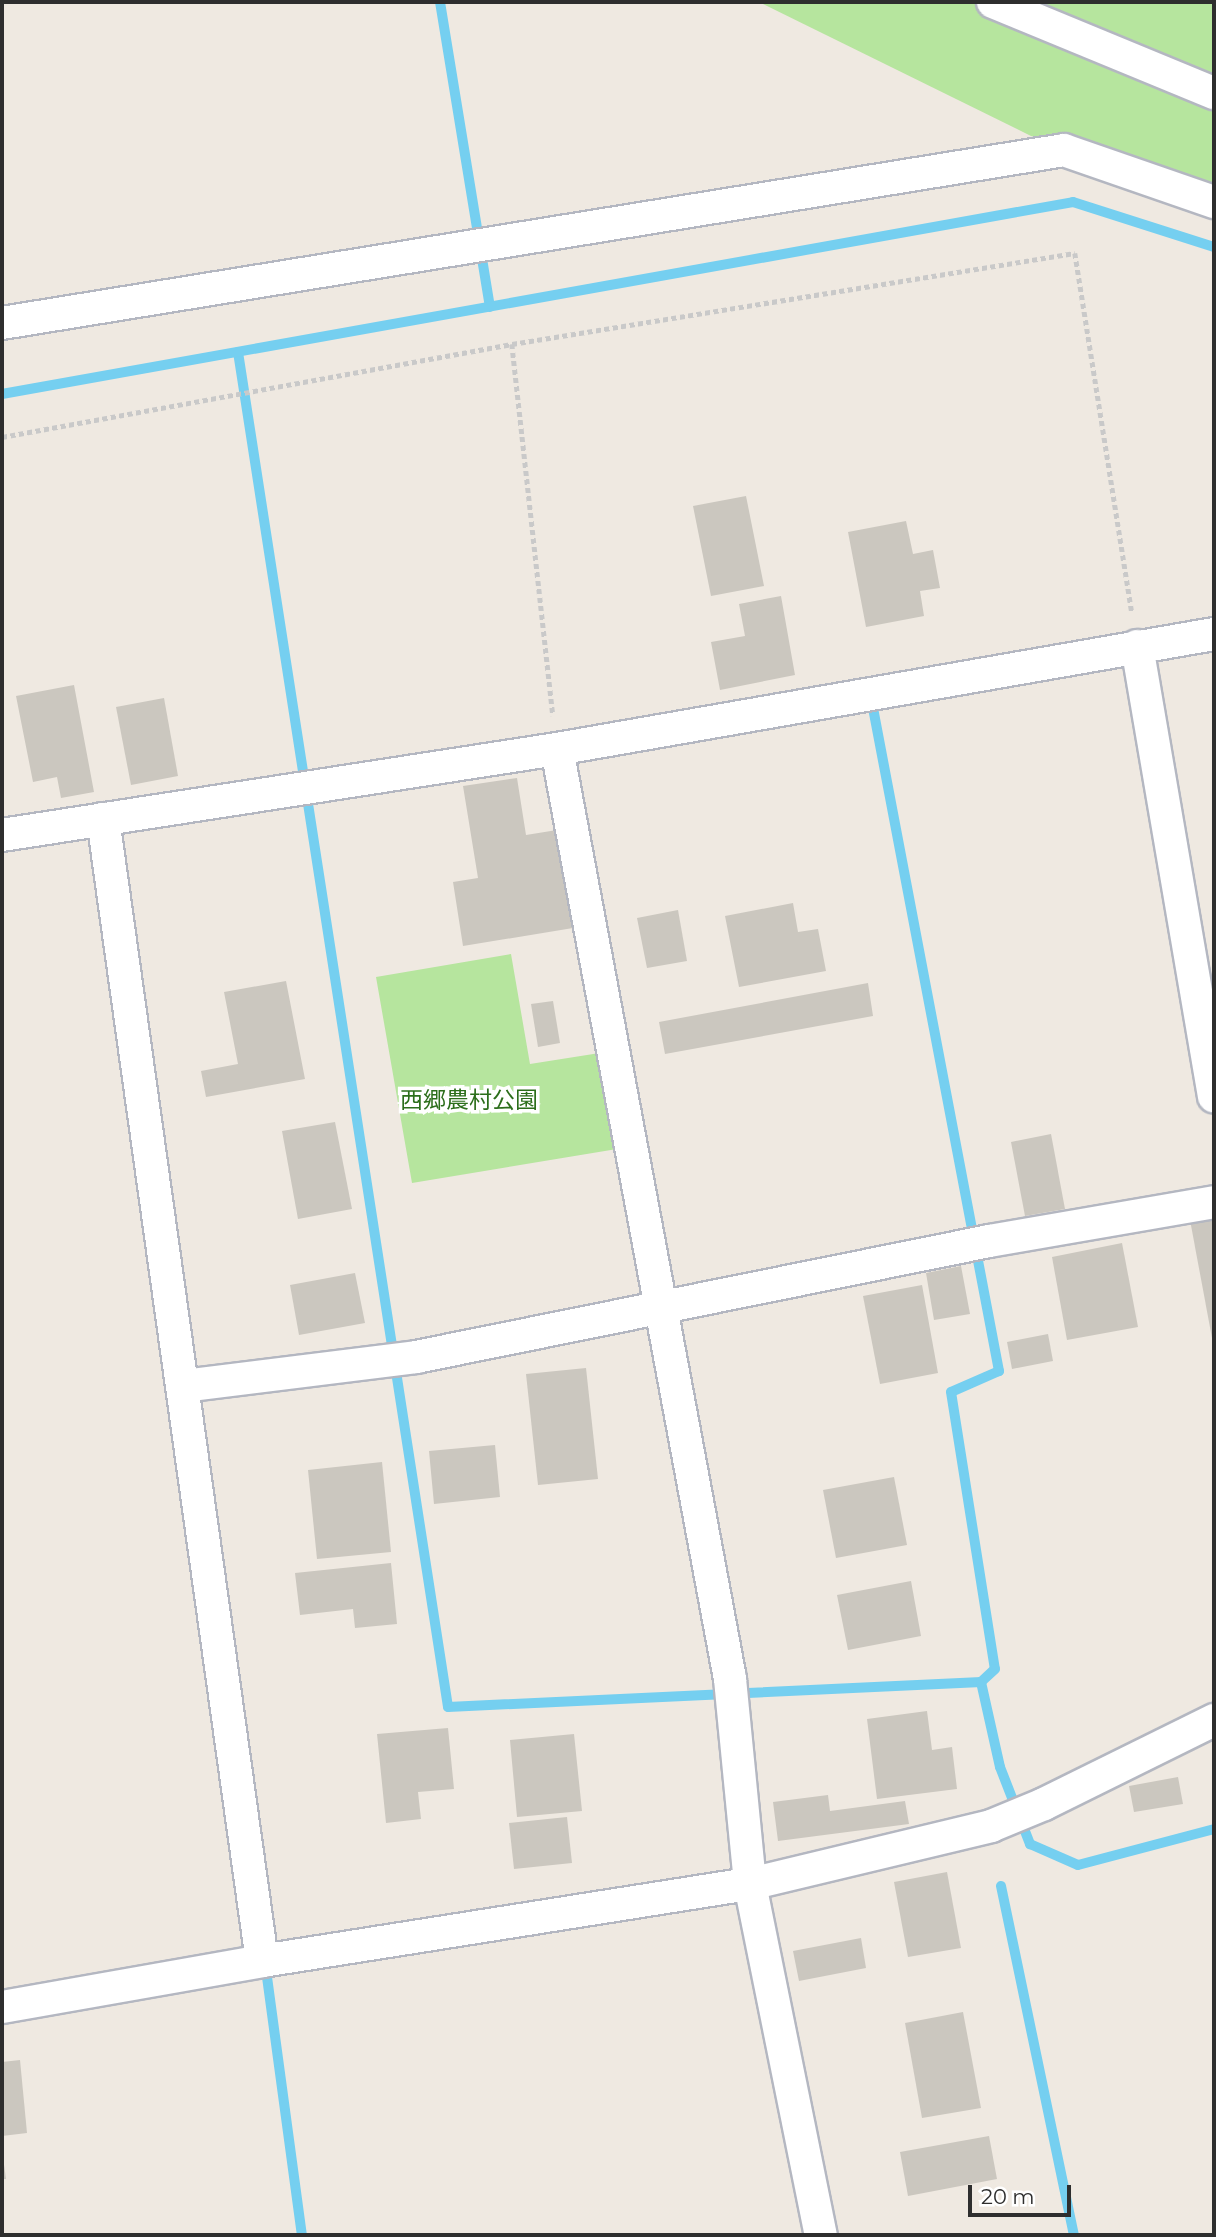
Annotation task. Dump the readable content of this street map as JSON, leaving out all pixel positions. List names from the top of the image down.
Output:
{
  "parks": ["西郷農村公園"],
  "scale_bar": "20 m"
}
